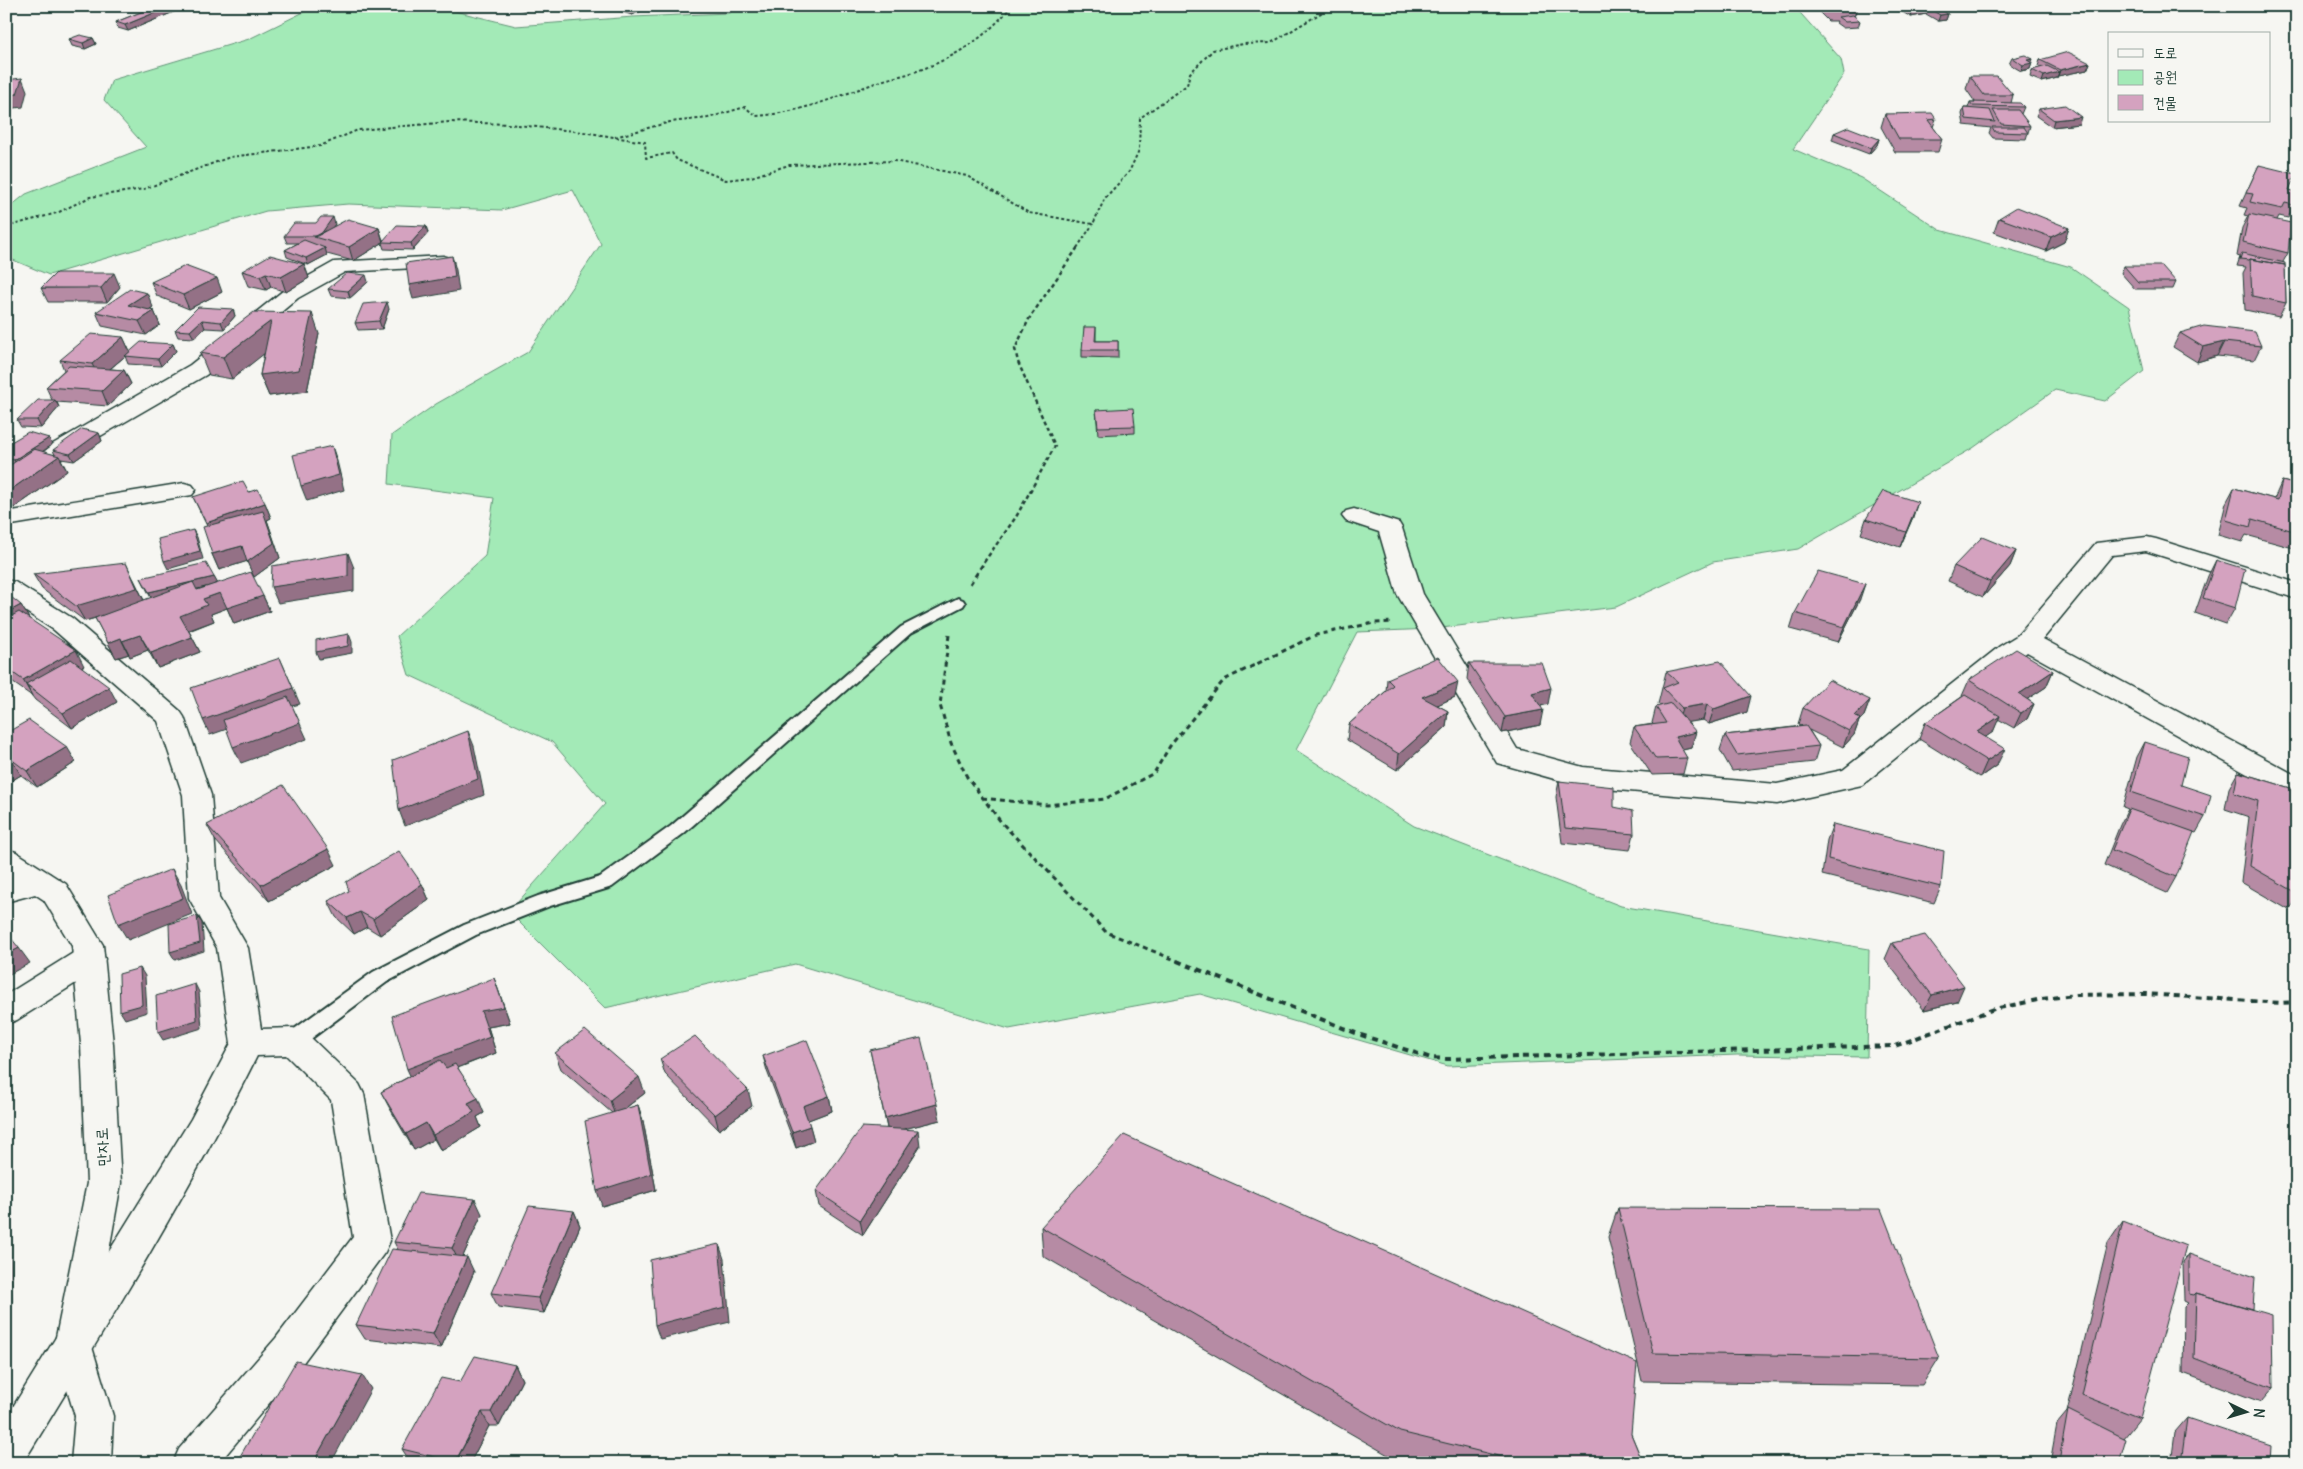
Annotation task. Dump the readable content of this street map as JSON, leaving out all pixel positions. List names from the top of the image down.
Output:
{
  "streets": {
    "street": ["만자로"]
  },
  "legend": ["도로", "공원", "건물"],
  "north": "right"
}
